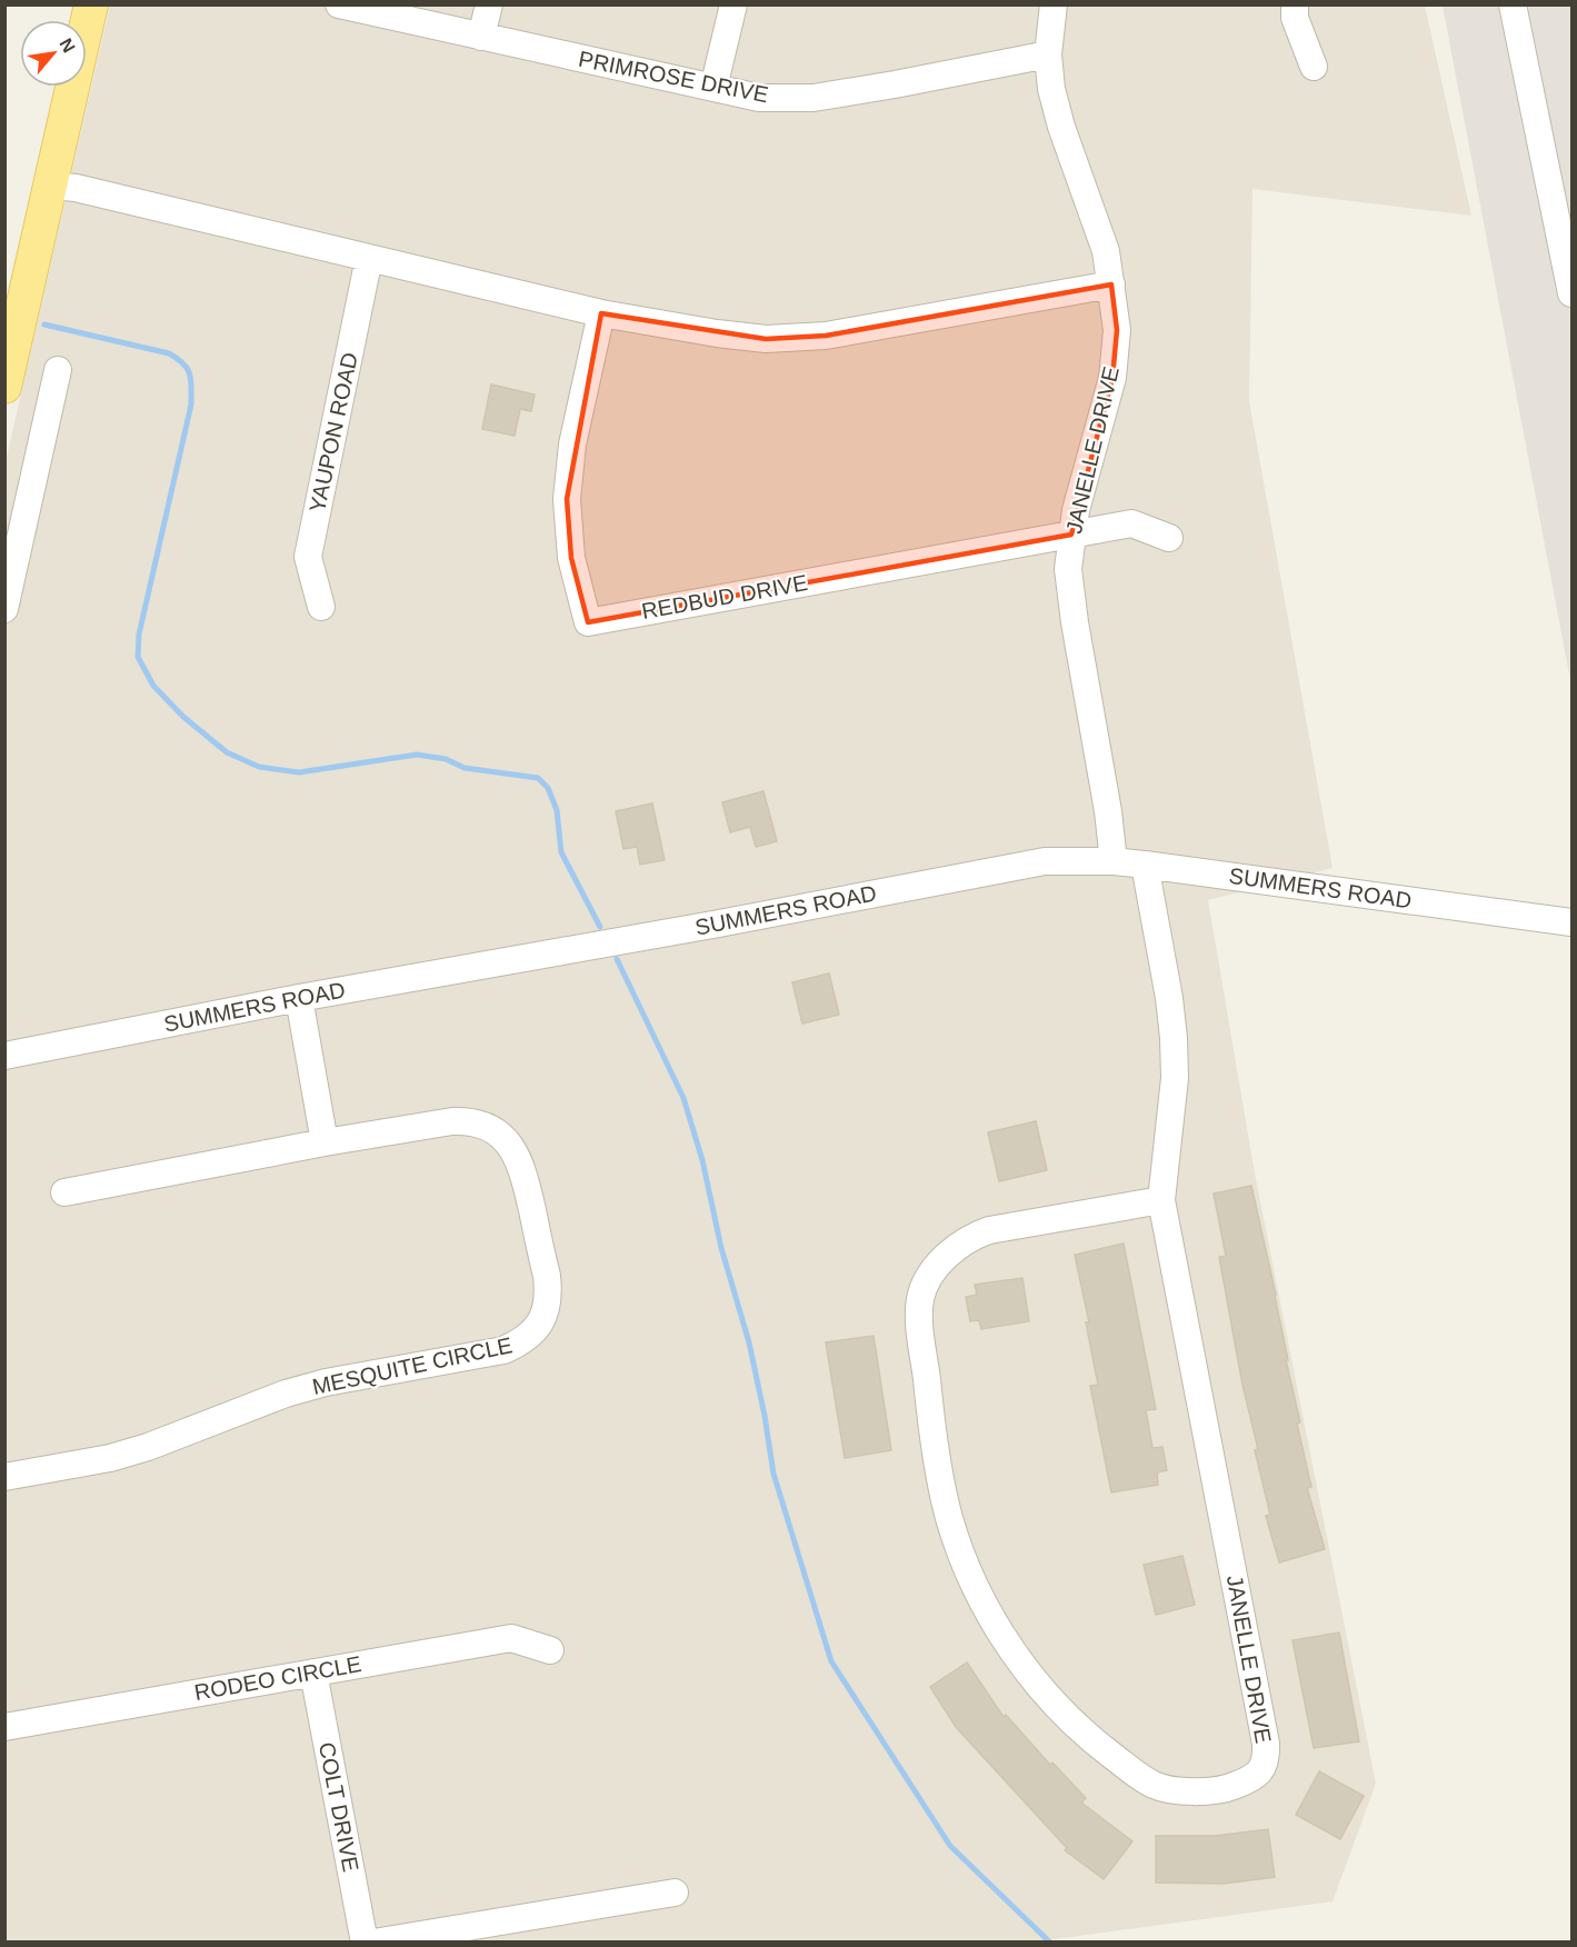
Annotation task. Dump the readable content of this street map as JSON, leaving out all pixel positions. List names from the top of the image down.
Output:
{
  "streets": {
    "street": [
      "PRIMROSE DRIVE",
      "YAUPON ROAD",
      "JANELLE DRIVE",
      "REDBUD DRIVE",
      "SUMMERS ROAD",
      "MESQUITE CIRCLE",
      "RODEO CIRCLE",
      "COLT DRIVE"
    ]
  },
  "crossings": [
    ["PRIMROSE DRIVE", "JANELLE DRIVE"],
    ["JANELLE DRIVE", "REDBUD DRIVE"],
    ["JANELLE DRIVE", "SUMMERS ROAD"],
    ["RODEO CIRCLE", "COLT DRIVE"]
  ],
  "north": "top right"
}
